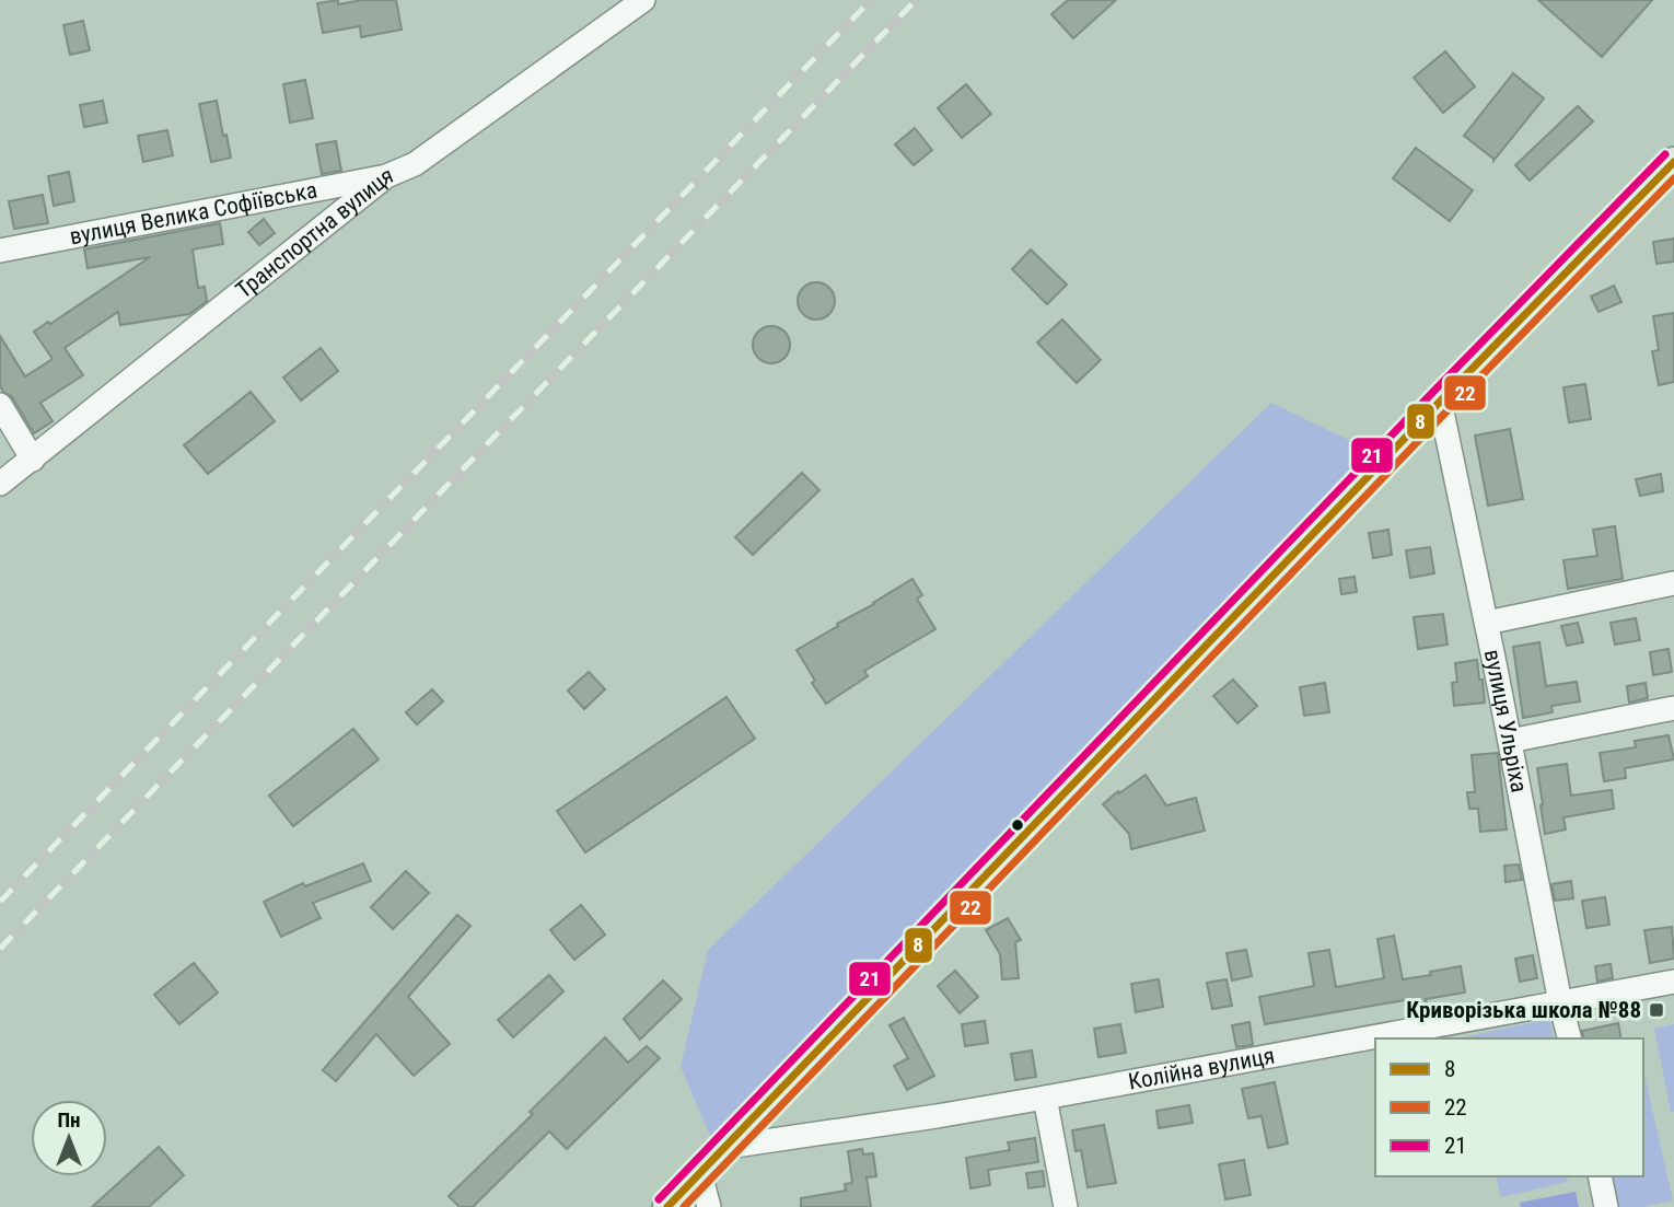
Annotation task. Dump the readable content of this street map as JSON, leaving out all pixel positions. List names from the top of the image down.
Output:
{
  "streets": {
    "street": [
      "вулиця Велика Софіївська",
      "Транспортна вулиця",
      "вулиця Ульріха",
      "Колійна вулиця"
    ]
  },
  "crossings": [
    ["вулиця Велика Софіївська", "Транспортна вулиця"],
    ["вулиця Ульріха", "Колійна вулиця"]
  ],
  "places": {
    "transit": ["Криворізька школа №88"]
  },
  "lines": ["transit line 21", "transit line 8", "transit line 22"],
  "legend": ["8", "22", "21"],
  "north": "top"
}
